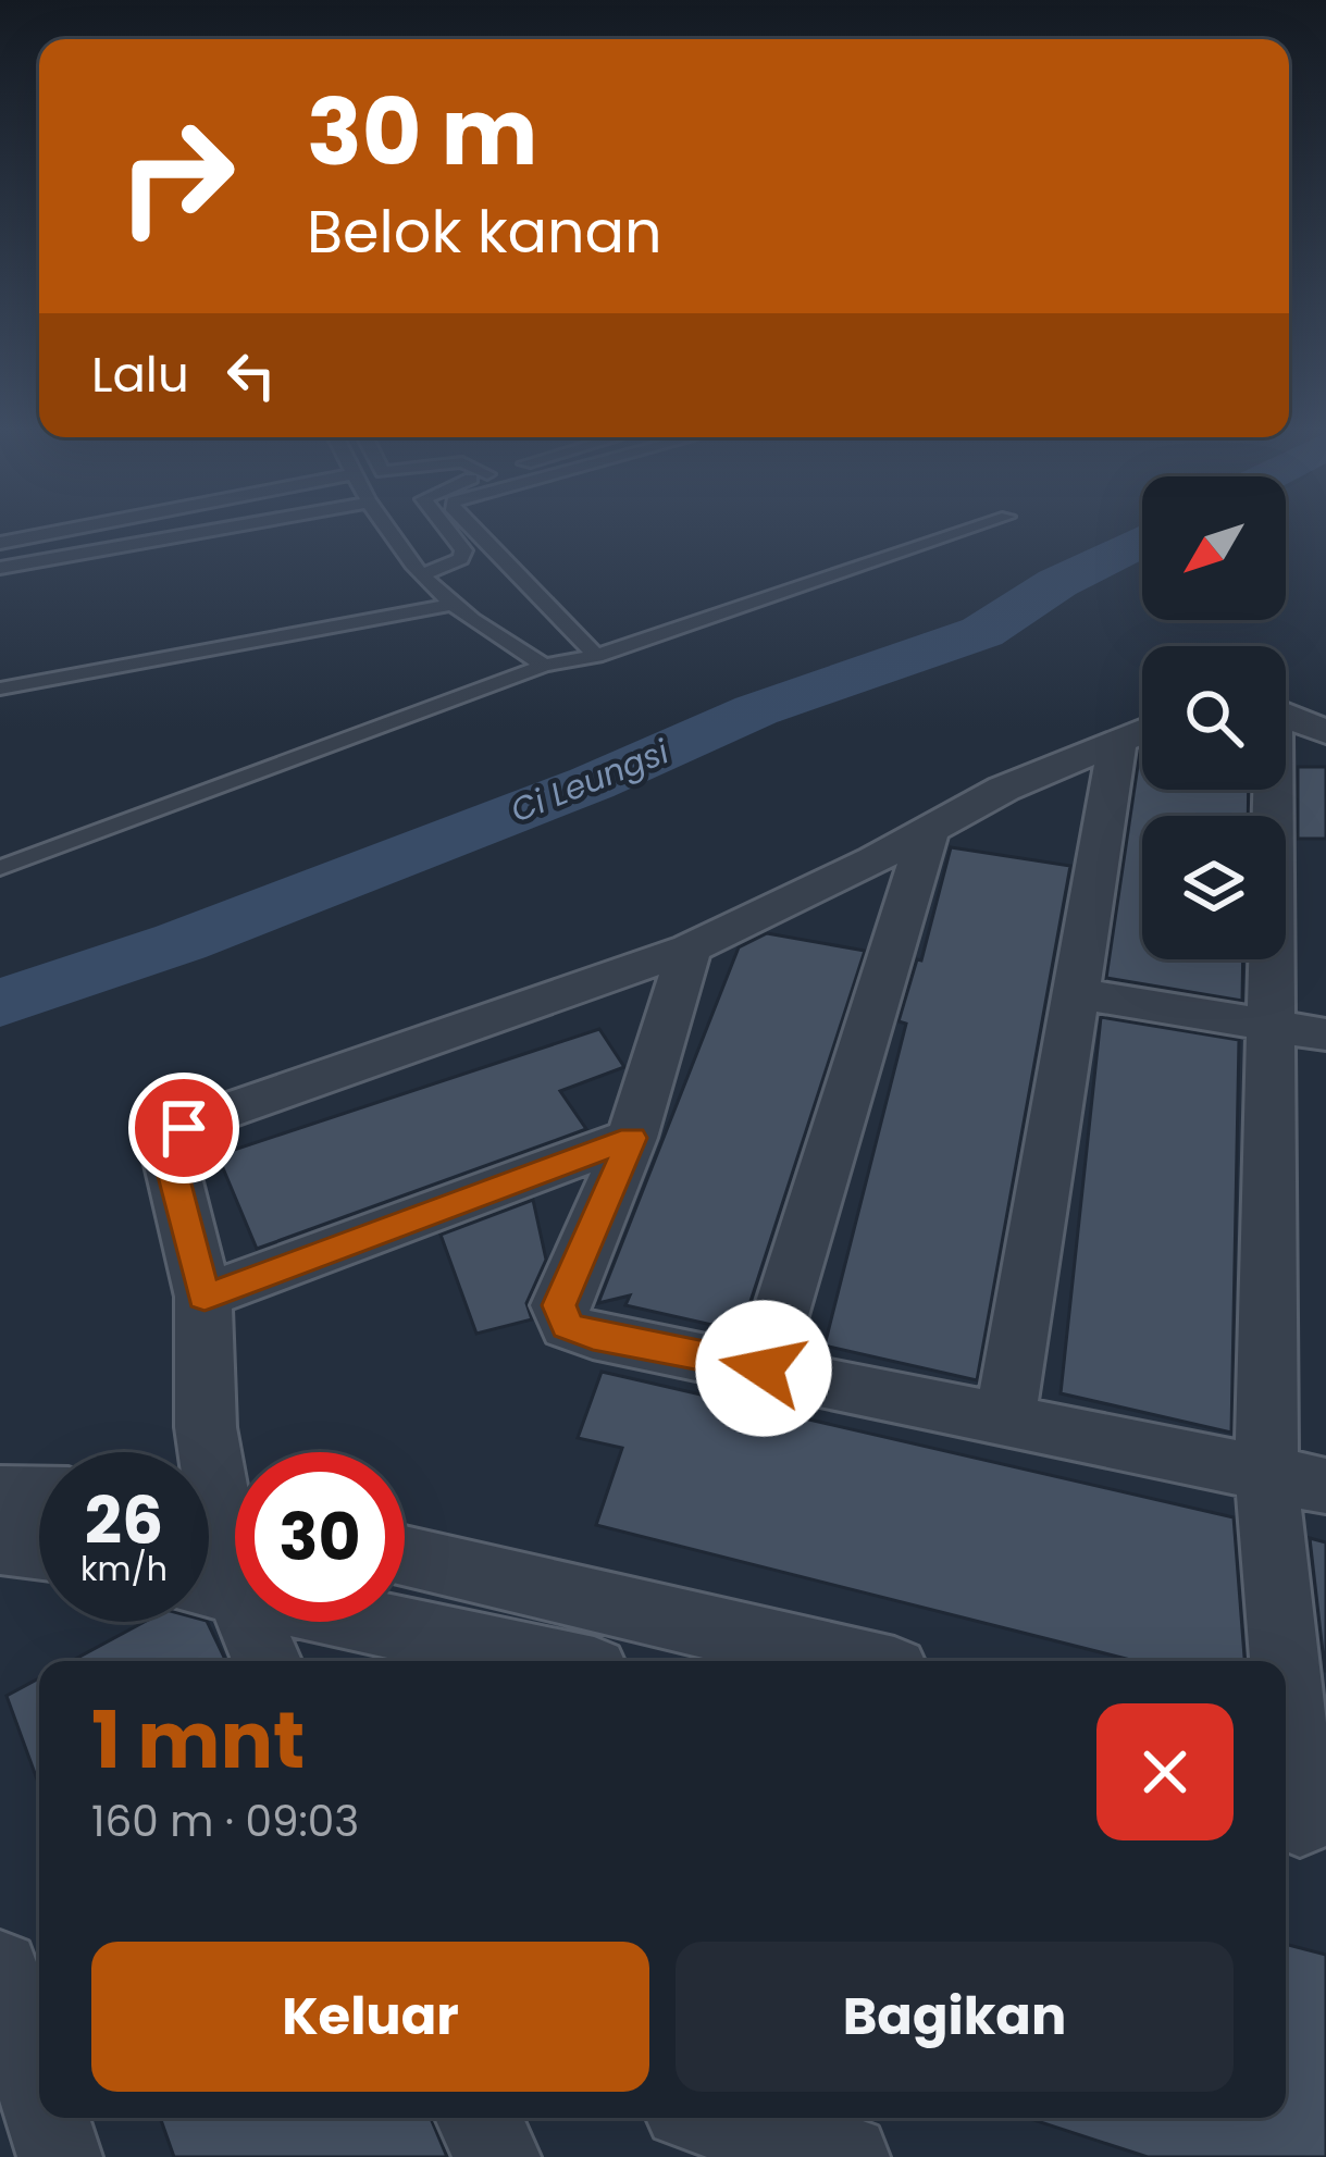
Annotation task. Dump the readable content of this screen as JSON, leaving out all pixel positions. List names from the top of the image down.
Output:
{
  "water": ["Ci Leungsi"],
  "north": "bottom left",
  "page": {
    "turn": ["30 m", "Belok kanan"],
    "then": "Lalu",
    "speed": "26 km/h",
    "limit": "30",
    "heading": ["1 mnt", "160 m · 09:03"],
    "buttons": ["Keluar", "Bagikan"]
  }
}
